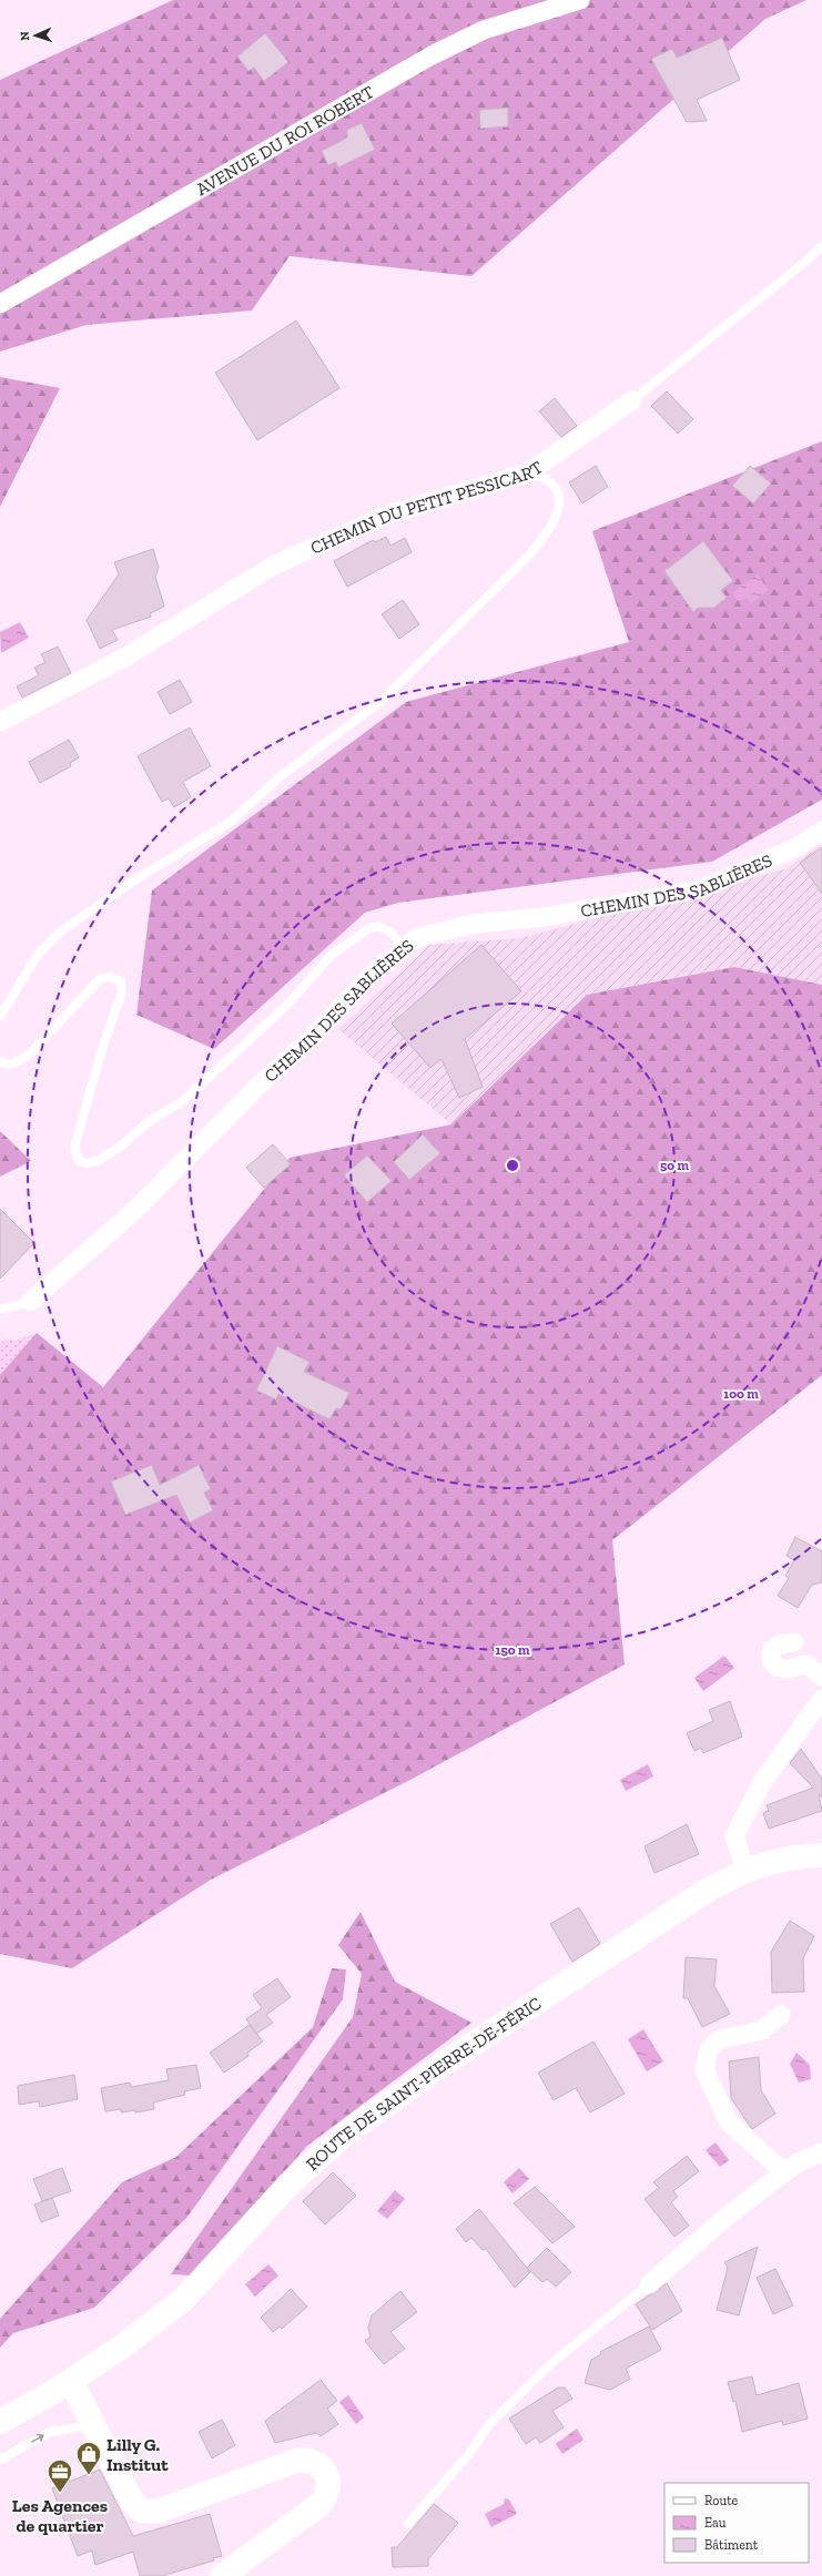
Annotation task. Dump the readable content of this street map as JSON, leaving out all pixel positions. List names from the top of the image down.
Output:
{
  "streets": {
    "street": [
      "AVENUE DU ROI ROBERT",
      "CHEMIN DU PETIT PESSICART",
      "CHEMIN DES SABLIÈRES",
      "ROUTE DE SAINT-PIERRE-DE-FÉRIC"
    ]
  },
  "places": {
    "shop": ["Lilly G. Institut"],
    "office": ["Les Agences de quartier"]
  },
  "legend": ["Route", "Eau", "Bâtiment"],
  "north": "left",
  "rings": ["50 m", "100 m", "150 m"]
}
